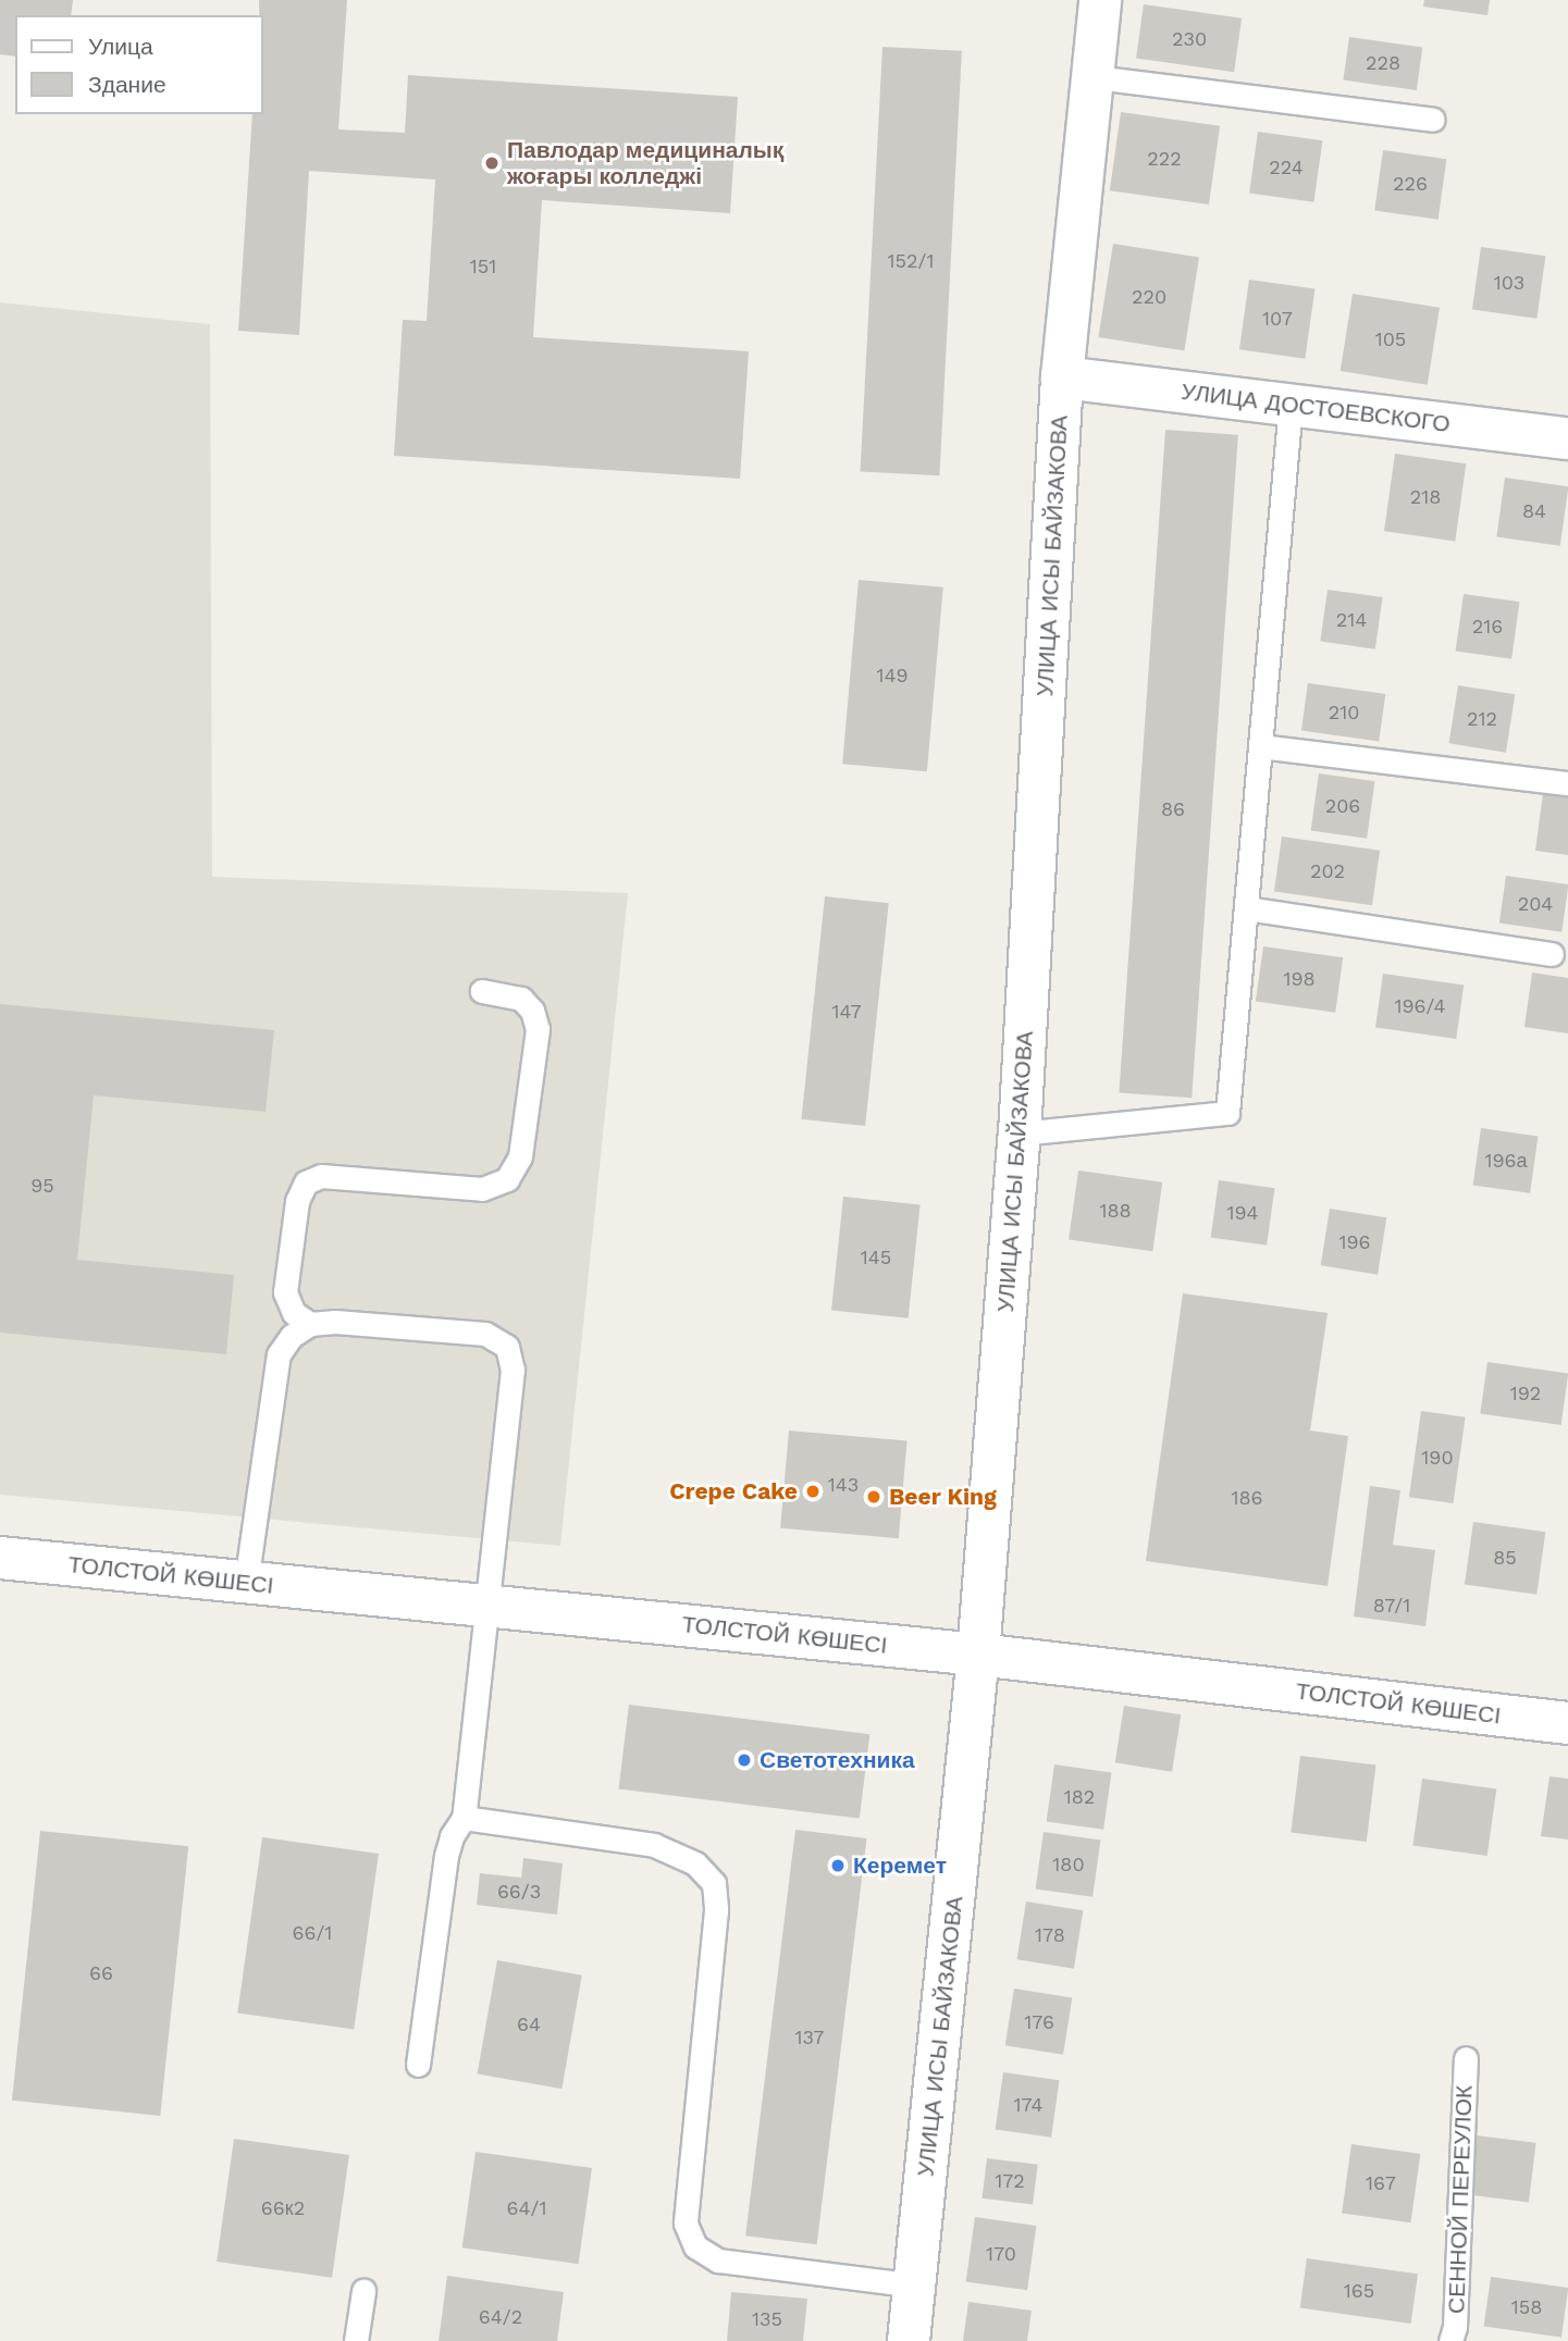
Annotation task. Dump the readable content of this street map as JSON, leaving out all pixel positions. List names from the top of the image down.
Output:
{
  "streets": {
    "street": ["УЛИЦА ДОСТОЕВСКОГО", "УЛИЦА ИСЫ БАЙЗАКОВА", "ТОЛСТОЙ КӨШЕСІ"],
    "lane": ["СЕННОЙ ПЕРЕУЛОК"]
  },
  "crossings": [
    ["УЛИЦА ДОСТОЕВСКОГО", "УЛИЦА ИСЫ БАЙЗАКОВА"],
    ["УЛИЦА ИСЫ БАЙЗАКОВА", "ТОЛСТОЙ КӨШЕСІ"]
  ],
  "places": [
    "Павлодар медициналық жоғары колледжі",
    "Crepe Cake",
    "Beer King",
    "Светотехника",
    "Керемет"
  ],
  "house_numbers": [
    "230",
    "228",
    "222",
    "224",
    "226",
    "152/1",
    "151",
    "103",
    "220",
    "107",
    "105",
    "218",
    "84",
    "214",
    "216",
    "149",
    "210",
    "212",
    "206",
    "86",
    "202",
    "204",
    "198",
    "196/4",
    "147",
    "196а",
    "95",
    "188",
    "194",
    "196",
    "145",
    "192",
    "190",
    "143",
    "186",
    "85",
    "87/1",
    "182",
    "180",
    "66/3",
    "66/1",
    "178",
    "66",
    "176",
    "64",
    "137",
    "174",
    "172",
    "167",
    "66к2",
    "64/1",
    "170",
    "165",
    "158",
    "64/2",
    "135"
  ],
  "legend": ["Улица", "Здание"]
}
